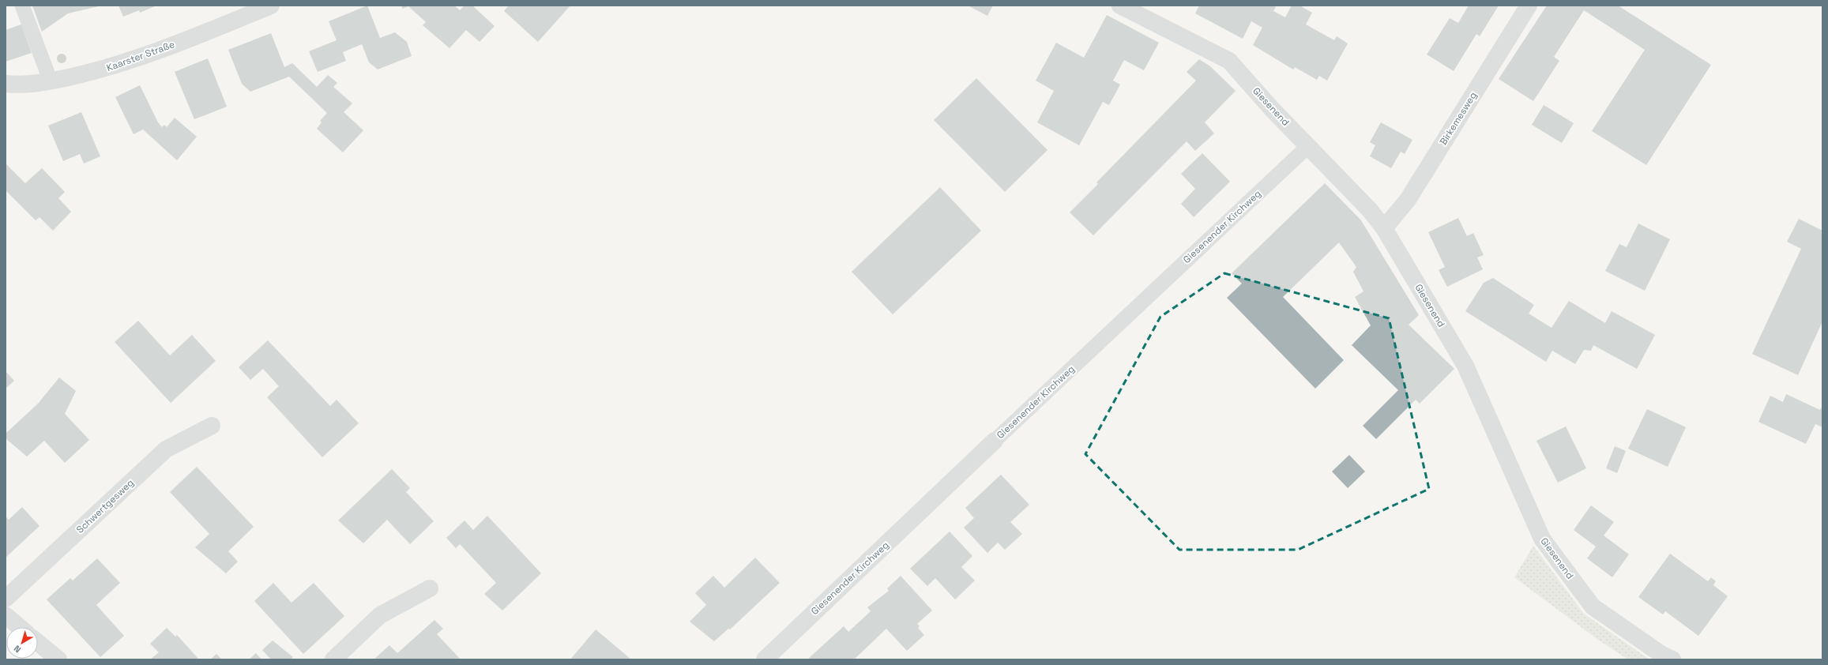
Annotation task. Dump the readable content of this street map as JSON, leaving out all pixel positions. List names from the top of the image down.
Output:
{
  "streets": {
    "street": [
      "Kaarster Straße",
      "Giesenend",
      "Birkemesweg",
      "Giesenender Kirchweg",
      "Schwertgesweg"
    ]
  },
  "crossings": [
    ["Giesenend", "Birkemesweg"],
    ["Giesenend", "Giesenender Kirchweg"]
  ],
  "north": "bottom left"
}
